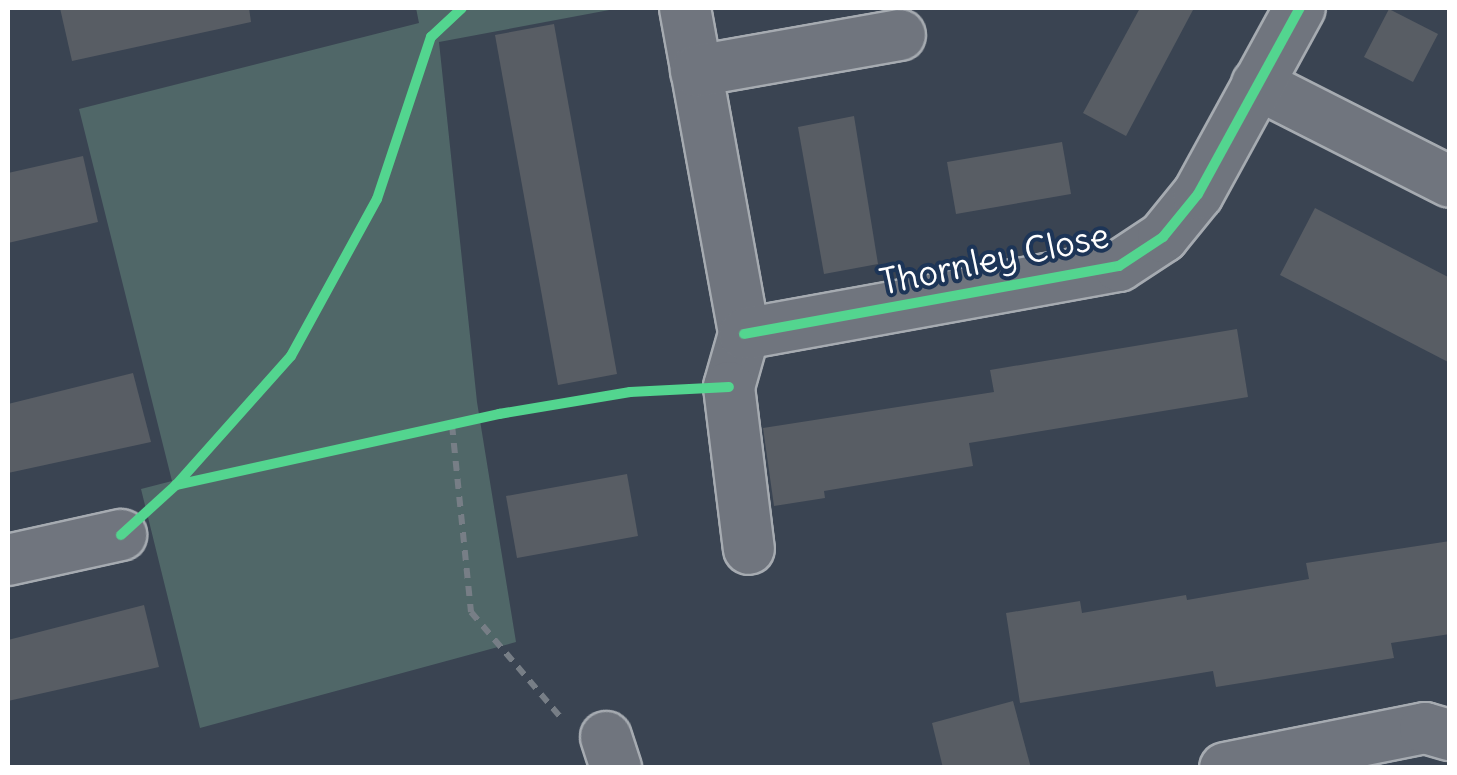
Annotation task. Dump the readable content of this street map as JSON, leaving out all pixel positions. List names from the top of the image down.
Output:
{
  "streets": {
    "street": ["Thornley Close"]
  }
}
